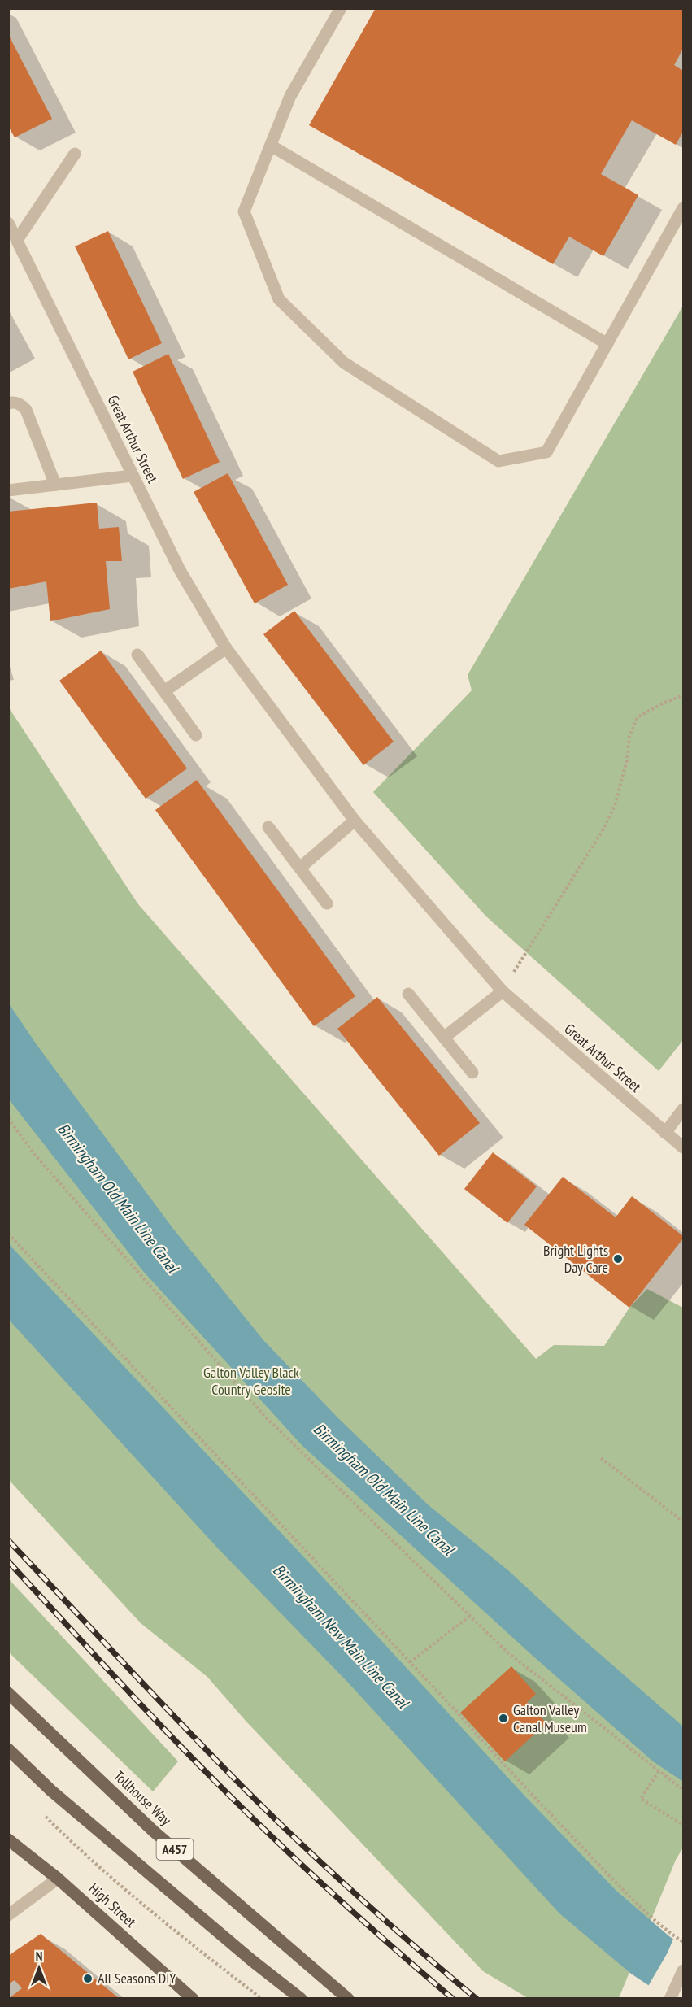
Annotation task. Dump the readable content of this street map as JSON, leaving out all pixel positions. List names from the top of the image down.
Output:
{
  "streets": {
    "main road": ["Tollhouse Way", "A457", "High Street"],
    "street": ["Great Arthur Street"]
  },
  "water": ["Birmingham Old Main Line Canal", "Birmingham New Main Line Canal"],
  "parks": ["Galton Valley Black Country Geosite"],
  "places": ["Bright Lights Day Care", "Galton Valley Canal Museum", "All Seasons DIY"],
  "north": "top"
}
